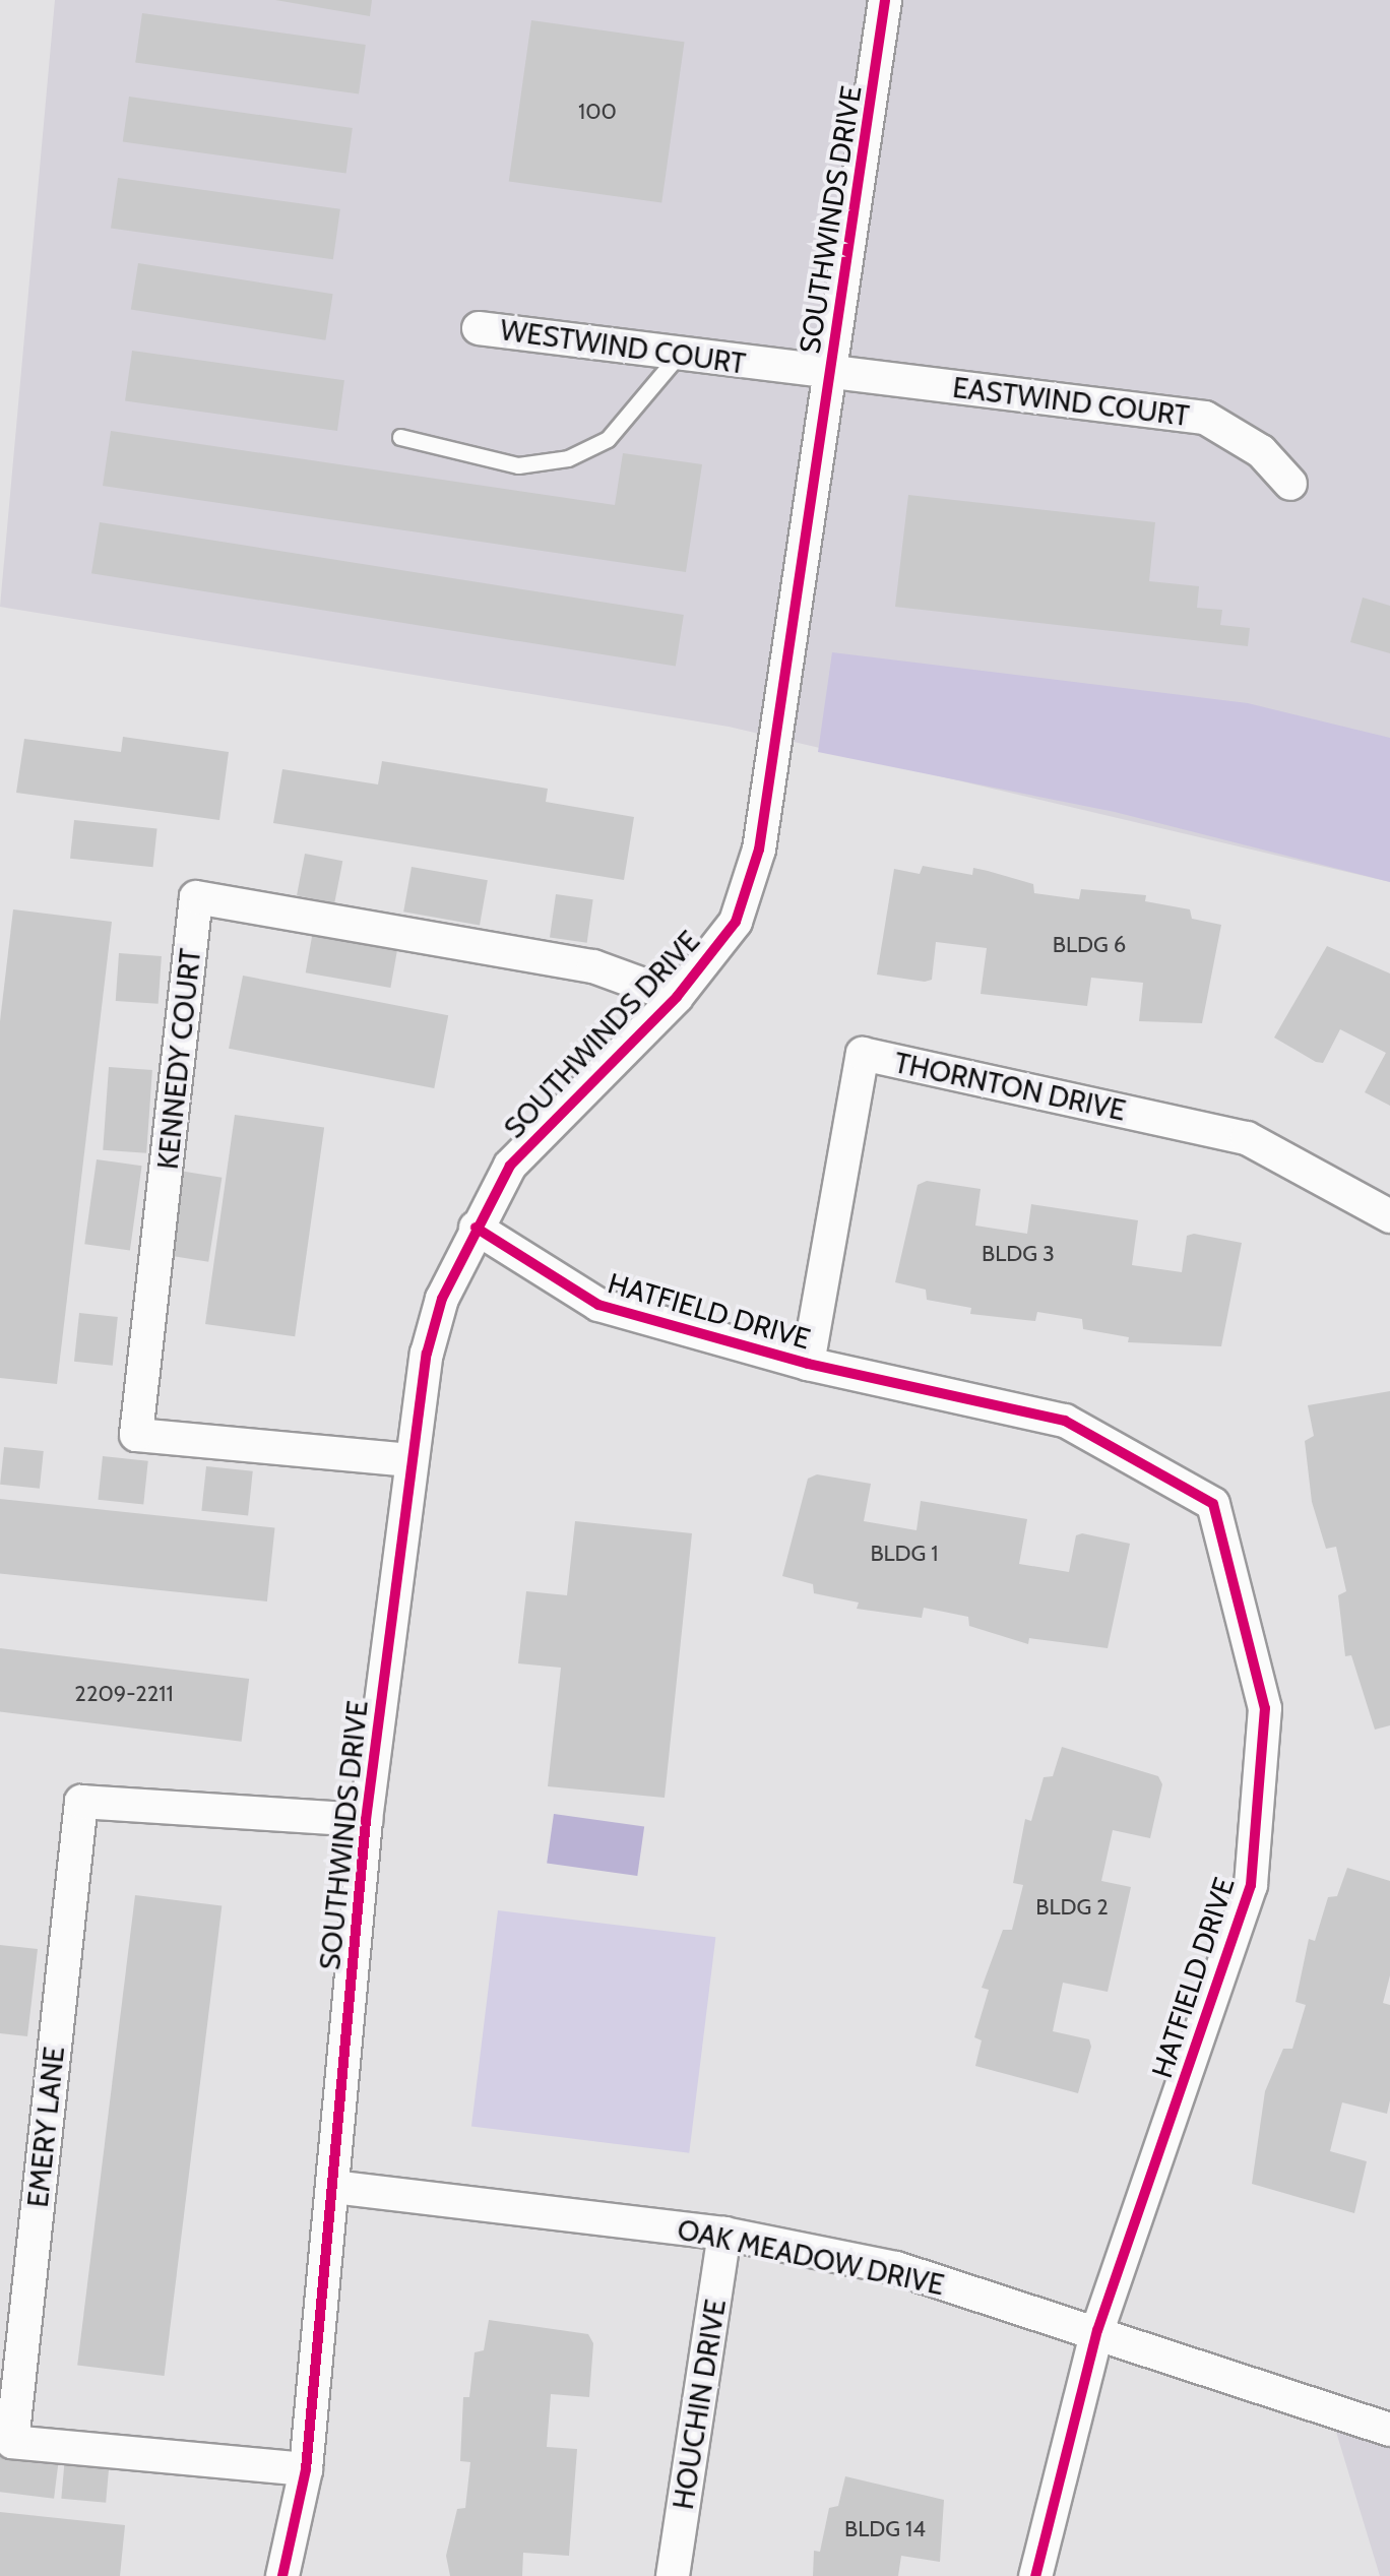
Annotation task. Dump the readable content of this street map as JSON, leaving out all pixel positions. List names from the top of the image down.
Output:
{
  "streets": {
    "street": [
      "SOUTHWINDS DRIVE",
      "WESTWIND COURT",
      "EASTWIND COURT",
      "KENNEDY COURT",
      "THORNTON DRIVE",
      "HATFIELD DRIVE",
      "EMERY LANE",
      "OAK MEADOW DRIVE",
      "HOUCHIN DRIVE"
    ]
  },
  "crossings": [
    ["SOUTHWINDS DRIVE", "WESTWIND COURT"],
    ["SOUTHWINDS DRIVE", "EASTWIND COURT"],
    ["SOUTHWINDS DRIVE", "KENNEDY COURT"],
    ["SOUTHWINDS DRIVE", "HATFIELD DRIVE"],
    ["SOUTHWINDS DRIVE", "EMERY LANE"],
    ["SOUTHWINDS DRIVE", "OAK MEADOW DRIVE"],
    ["WESTWIND COURT", "EASTWIND COURT"],
    ["THORNTON DRIVE", "HATFIELD DRIVE"],
    ["HATFIELD DRIVE", "OAK MEADOW DRIVE"],
    ["OAK MEADOW DRIVE", "HOUCHIN DRIVE"]
  ],
  "house_numbers": [
    "100",
    "BLDG 6",
    "BLDG 3",
    "BLDG 1",
    "2209-2211",
    "BLDG 2",
    "BLDG 14"
  ]
}
